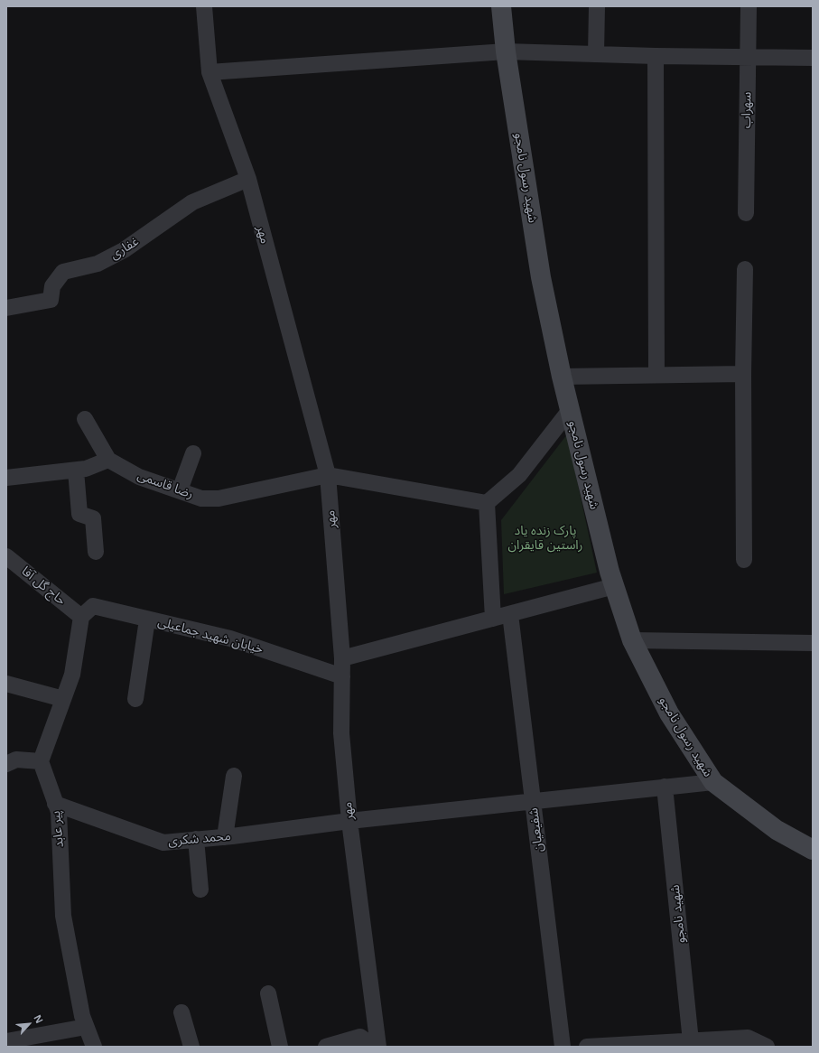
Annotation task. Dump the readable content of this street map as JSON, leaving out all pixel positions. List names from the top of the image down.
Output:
{
  "streets": {
    "street": [
      "سهراب",
      "شهید رسول نامجو",
      "مهر",
      "غفاری",
      "رضا قاسمی",
      "حاج گل آقا",
      "خیابان شهید جماعیلی",
      "پیر عابد",
      "شفیعیان",
      "محمد شکری",
      "شهید نامجو"
    ]
  },
  "crossings": [
    ["شهید رسول نامجو", "محمد شکری"],
    ["مهر", "غفاری"],
    ["مهر", "رضا قاسمی"],
    ["مهر", "خیابان شهید جماعیلی"],
    ["مهر", "محمد شکری"],
    ["حاج گل آقا", "خیابان شهید جماعیلی"],
    ["پیر عابد", "محمد شکری"],
    ["شفیعیان", "محمد شکری"],
    ["محمد شکری", "شهید نامجو"]
  ],
  "parks": ["پارک زنده یاد راستین قایقران"],
  "north": "top right"
}
